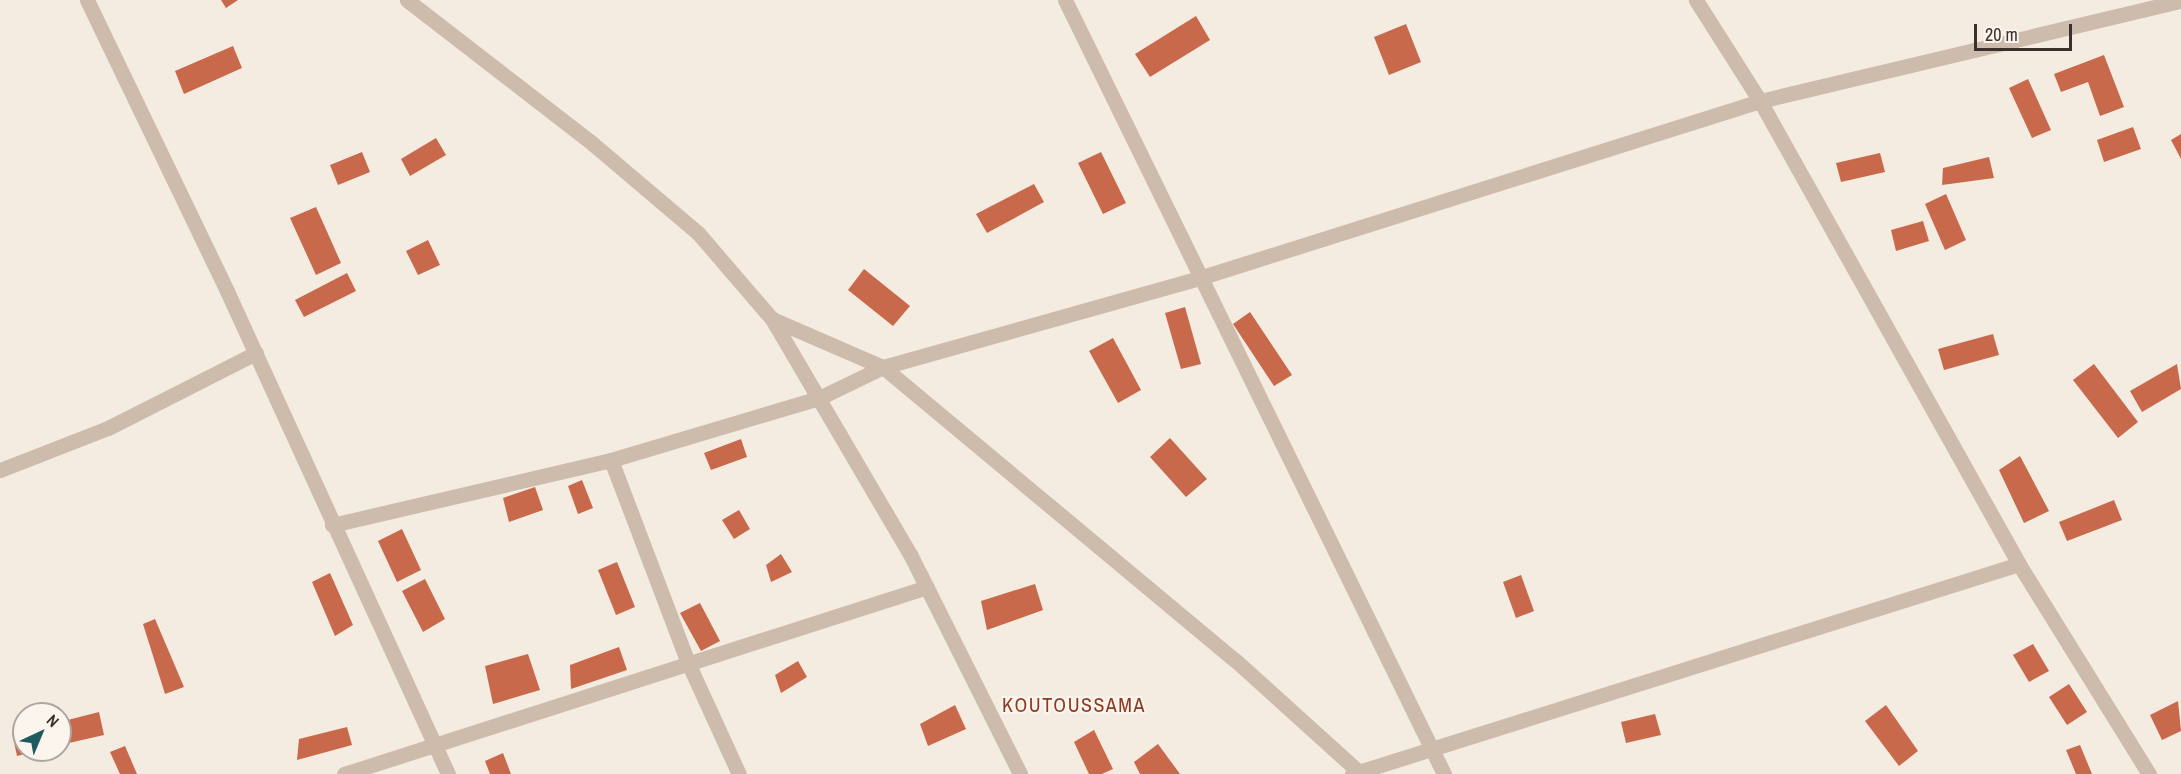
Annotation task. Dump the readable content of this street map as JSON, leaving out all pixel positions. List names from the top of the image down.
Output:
{
  "districts": ["KOUTOUSSAMA"],
  "scale_bar": "20 m",
  "north": "top right"
}
